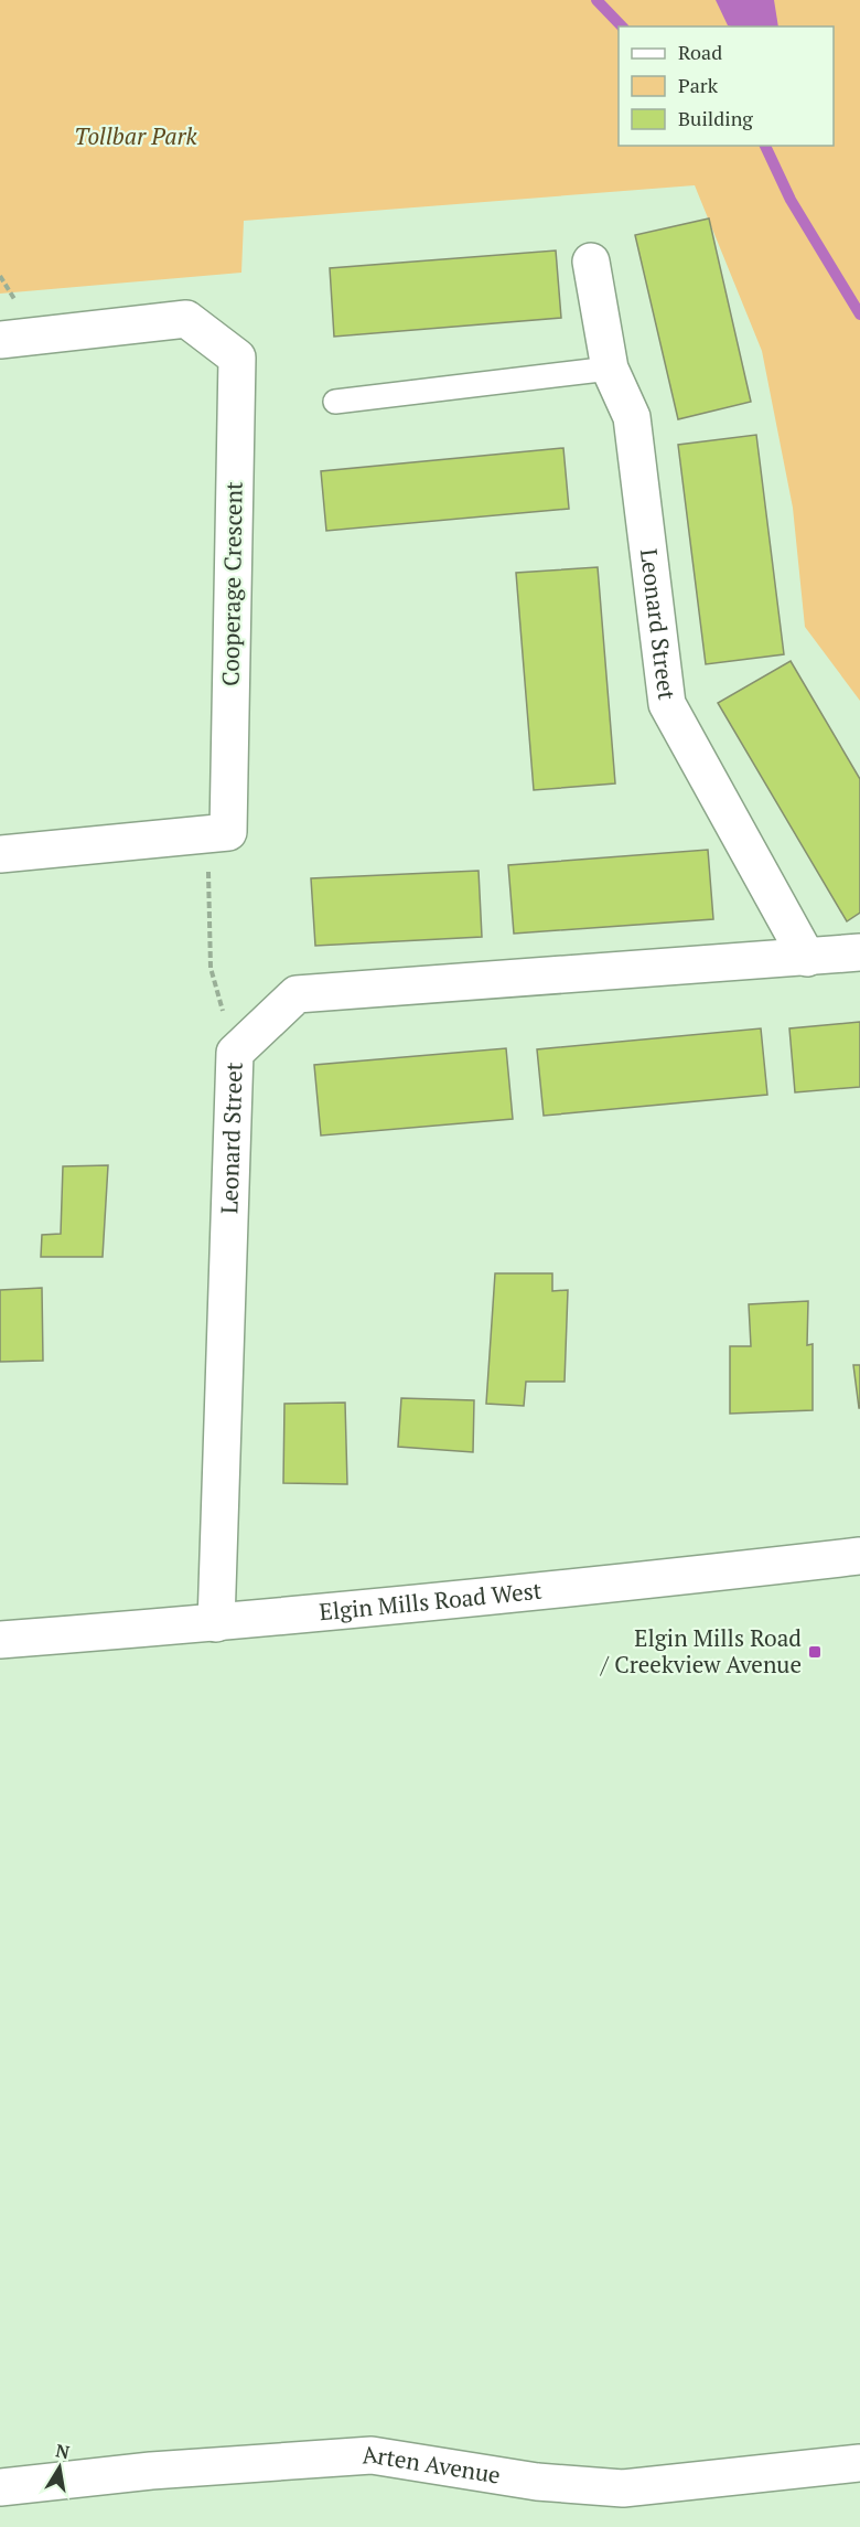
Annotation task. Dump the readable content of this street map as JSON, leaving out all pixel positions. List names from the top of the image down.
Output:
{
  "streets": {
    "street": [
      "Cooperage Crescent",
      "Leonard Street",
      "Elgin Mills Road West",
      "Arten Avenue"
    ]
  },
  "crossings": [
    ["Leonard Street", "Elgin Mills Road West"]
  ],
  "parks": ["Tollbar Park"],
  "places": {
    "transit": ["Elgin Mills Road / Creekview Avenue"]
  },
  "legend": ["Road", "Park", "Building"],
  "north": "top"
}
